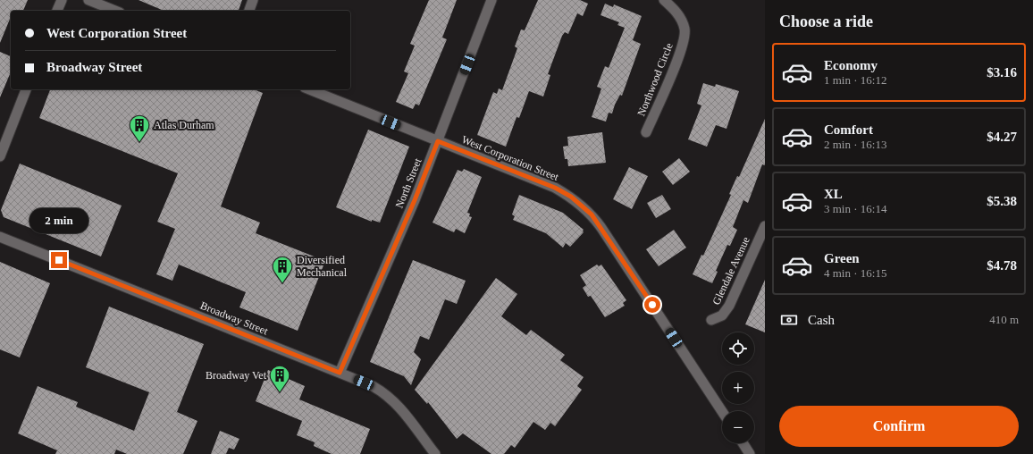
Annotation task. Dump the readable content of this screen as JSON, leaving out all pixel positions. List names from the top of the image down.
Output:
{
  "streets": {
    "street": [
      "Northwood Circle",
      "West Corporation Street",
      "North Street",
      "Glendale Avenue",
      "Broadway Street"
    ]
  },
  "crossings": [
    ["West Corporation Street", "North Street"],
    ["North Street", "Broadway Street"]
  ],
  "places": {
    "building": ["Atlas Durham", "Diversified Mechanical", "Broadway Vet"]
  },
  "page": {
    "heading": "Choose a ride",
    "banner": ["West Corporation Street", "Broadway Street"],
    "list": [
      {
        "name": "Economy",
        "note": "1 min · 16:12",
        "value": "$3.16"
      },
      {
        "name": "Comfort",
        "note": "2 min · 16:13",
        "value": "$4.27"
      },
      {
        "name": "XL",
        "note": "3 min · 16:14",
        "value": "$5.38"
      },
      {
        "name": "Green",
        "note": "4 min · 16:15",
        "value": "$4.78"
      }
    ],
    "bubble": "2 min",
    "pay": ["Cash", "410 m"],
    "map_buttons": ["+", "−"],
    "buttons": "Confirm"
  }
}
